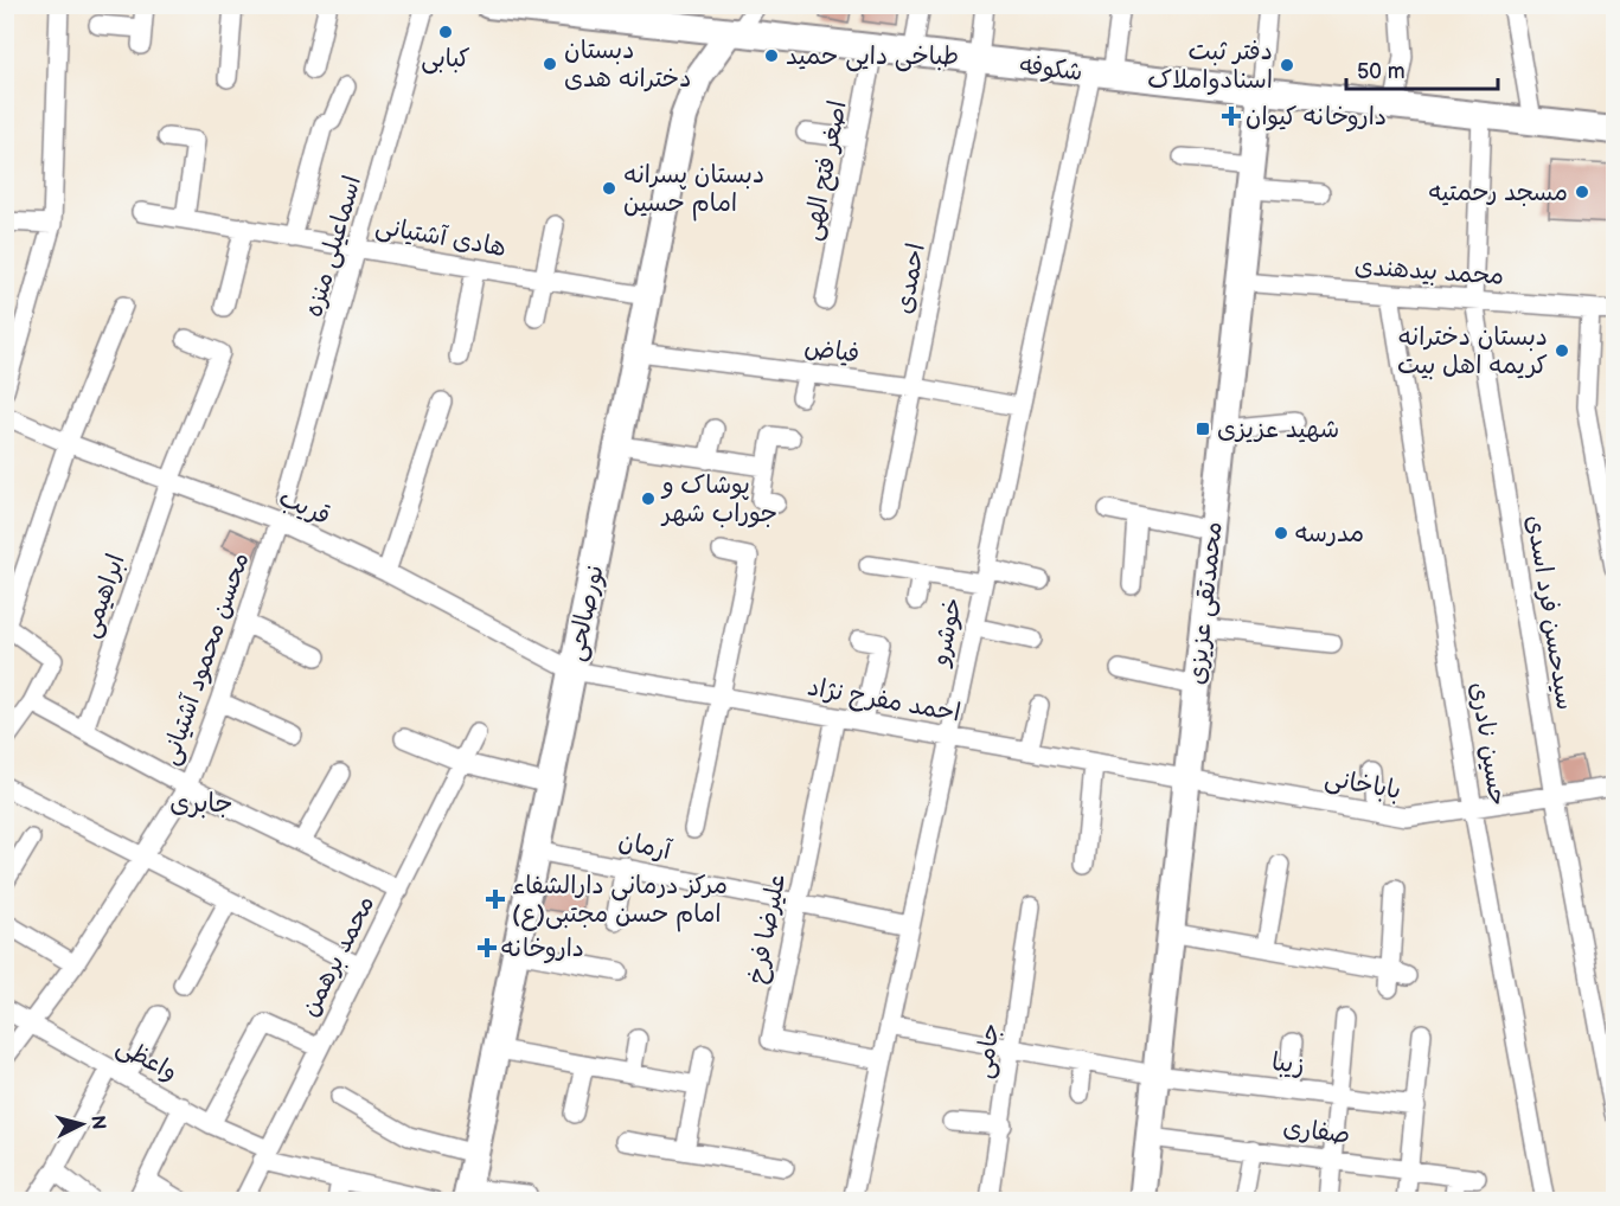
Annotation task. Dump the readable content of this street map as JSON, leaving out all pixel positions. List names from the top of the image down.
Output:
{
  "streets": {
    "main road": ["شکوفه", "محمدتقی عزیزی", "نورصالحی"],
    "street": [
      "اصغر فتح الهی",
      "هادی آشتیانی",
      "اسماعیلی منزه",
      "محمد بیدهندی",
      "احمدی",
      "فیاض",
      "قریب",
      "ابراهیمی",
      "سیدحسن فرد اسدی",
      "خوشرو",
      "محسن محمود آشتیانی",
      "احمد مفرح نژاد",
      "حسین نادری",
      "باباخانی",
      "آرمان",
      "علیرضا فرخ",
      "محمد برهمن",
      "جامی",
      "واعظی",
      "زیبا",
      "صفاری"
    ]
  },
  "crossings": [
    ["شکوفه", "اصغر فتح الهی"],
    ["شکوفه", "احمدی"],
    ["شکوفه", "محمدتقی عزیزی"],
    ["شکوفه", "نورصالحی"],
    ["شکوفه", "سیدحسن فرد اسدی"],
    ["شکوفه", "خوشرو"],
    ["هادی آشتیانی", "اسماعیلی منزه"],
    ["هادی آشتیانی", "نورصالحی"],
    ["محمد بیدهندی", "محمدتقی عزیزی"],
    ["محمد بیدهندی", "سیدحسن فرد اسدی"],
    ["محمد بیدهندی", "حسین نادری"],
    ["احمدی", "فیاض"],
    ["فیاض", "نورصالحی"],
    ["فیاض", "خوشرو"],
    ["قریب", "ابراهیمی"],
    ["قریب", "نورصالحی"],
    ["قریب", "محسن محمود آشتیانی"],
    ["قریب", "احمد مفرح نژاد"],
    ["محمدتقی عزیزی", "احمد مفرح نژاد"],
    ["محمدتقی عزیزی", "باباخانی"],
    ["محمدتقی عزیزی", "زیبا"],
    ["محمدتقی عزیزی", "صفاری"],
    ["نورصالحی", "احمد مفرح نژاد"],
    ["نورصالحی", "آرمان"],
    ["سیدحسن فرد اسدی", "باباخانی"],
    ["خوشرو", "احمد مفرح نژاد"],
    ["خوشرو", "آرمان"],
    ["خوشرو", "علیرضا فرخ"],
    ["خوشرو", "زیبا"],
    ["محسن محمود آشتیانی", "واعظی"],
    ["احمد مفرح نژاد", "باباخانی"],
    ["احمد مفرح نژاد", "علیرضا فرخ"],
    ["حسین نادری", "باباخانی"],
    ["آرمان", "علیرضا فرخ"],
    ["محمد برهمن", "واعظی"],
    ["جامی", "زیبا"]
  ],
  "districts": ["جابری"],
  "places": {
    "other": [
      "کبابی",
      "طباخی دایی حمید",
      "دبستان دخترانه هدی",
      "دفتر ثبت اسنادواملاک",
      "دبستان پسرانه امام حسین",
      "مسجد رحمتیه",
      "دبستان دخترانه کریمه اهل بیت",
      "پوشاک و جوراب شهر",
      "مدرسه"
    ],
    "health": ["داروخانه کیوان", "مرکز درمانی دارالشفاء امام حسن مجتبی(ع)", "داروخانه"],
    "transit": ["شهید عزیزی"]
  },
  "scale_bar": "50 m",
  "north": "right"
}
